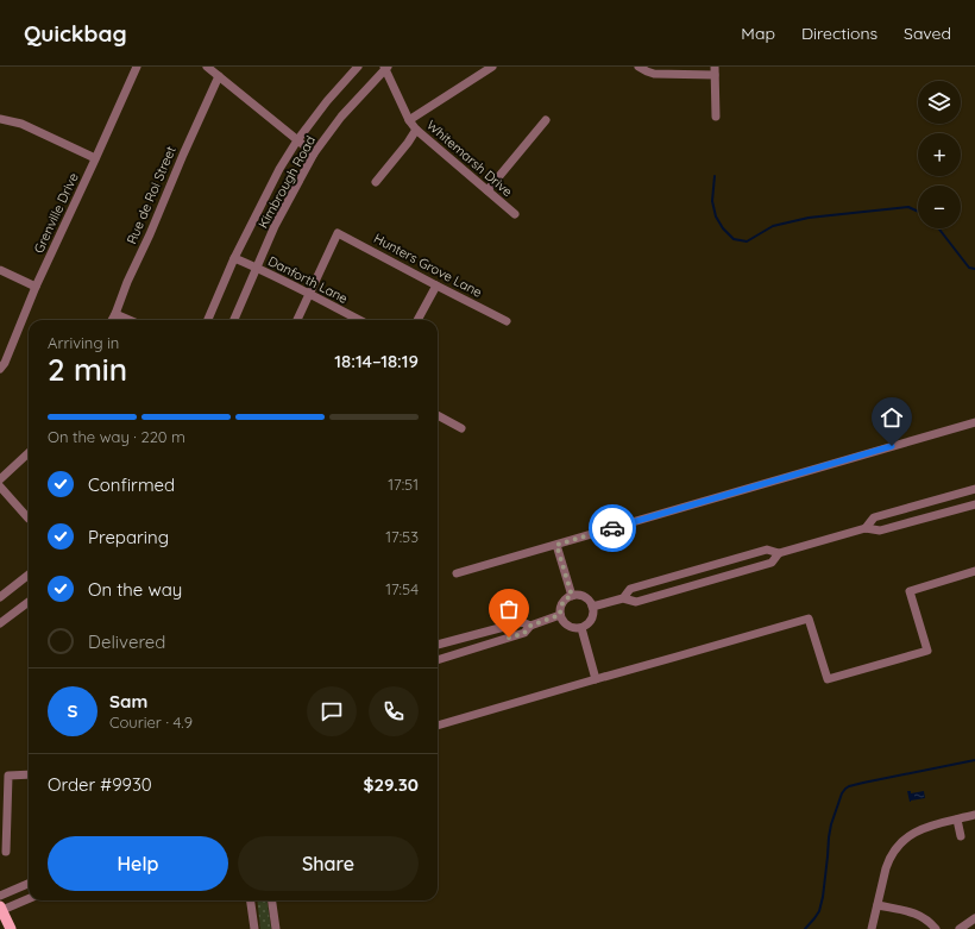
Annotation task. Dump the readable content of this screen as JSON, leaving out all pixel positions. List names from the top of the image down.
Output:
{
  "streets": {
    "street": [
      "Whitemarsh Drive",
      "Kimbrough Road",
      "Rue de Roi Street",
      "Grenville Drive",
      "Hunters Grove Lane",
      "Danforth Lane"
    ]
  },
  "crossings": [
    ["Whitemarsh Drive", "Kimbrough Road"],
    ["Kimbrough Road", "Danforth Lane"],
    ["Hunters Grove Lane", "Danforth Lane"]
  ],
  "page": {
    "header": "Quickbag",
    "nav": ["Map", "Directions", "Saved"],
    "map_buttons": ["+", "−"],
    "heading": ["2 min", "Arriving in", "18:14–18:19"],
    "panel": [
      "Sam",
      "Courier · 4.9",
      "Order #9930",
      "$29.30"
    ],
    "bar": "On the way · 220 m",
    "list": [
      ["Confirmed", "17:51"],
      ["Preparing", "17:53"],
      ["On the way", "17:54"],
      "Delivered"
    ],
    "round": "S",
    "buttons": ["Help", "Share"]
  }
}
